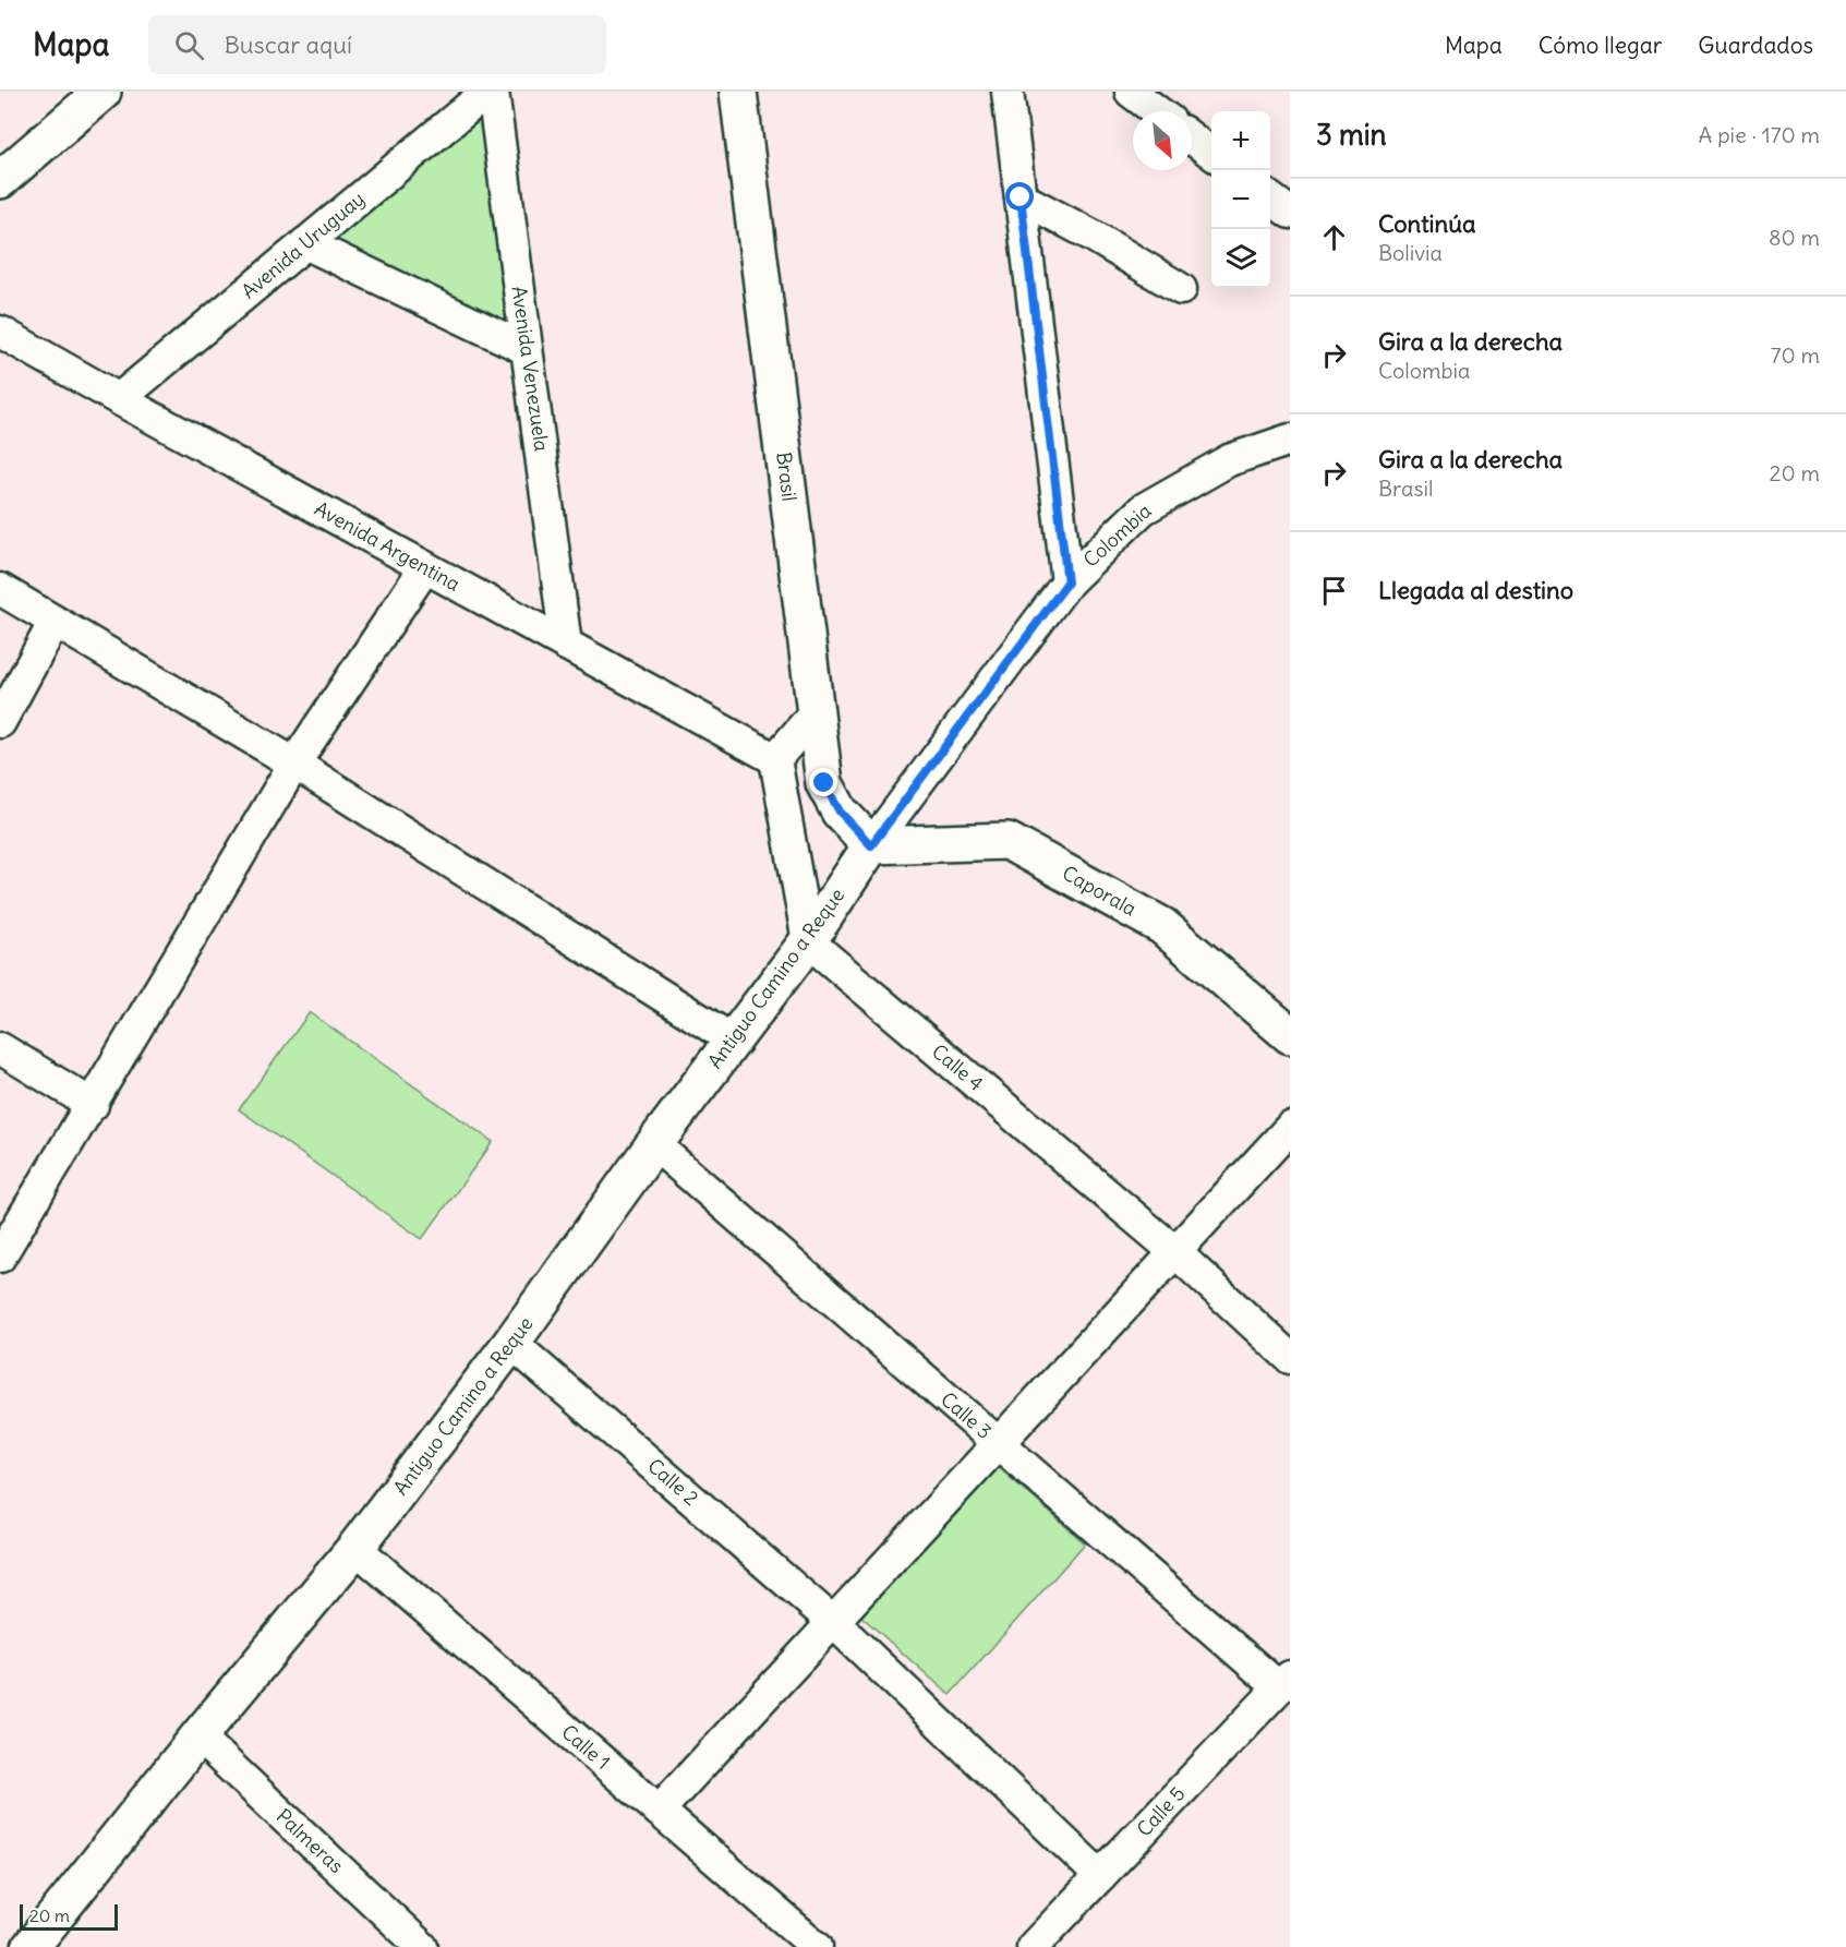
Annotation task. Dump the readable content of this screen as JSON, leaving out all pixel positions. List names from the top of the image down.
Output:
{
  "streets": {
    "street": [
      "Avenida Uruguay",
      "Avenida Venezuela",
      "Brasil",
      "Colombia",
      "Avenida Argentina",
      "Caporala",
      "Antiguo Camino a Reque",
      "Calle 4",
      "Calle 3",
      "Calle 2",
      "Calle 1",
      "Calle 5",
      "Palmeras"
    ]
  },
  "crossings": [
    ["Avenida Uruguay", "Avenida Argentina"],
    ["Avenida Venezuela", "Avenida Argentina"],
    ["Brasil", "Colombia"],
    ["Brasil", "Caporala"],
    ["Brasil", "Antiguo Camino a Reque"],
    ["Colombia", "Caporala"],
    ["Colombia", "Antiguo Camino a Reque"],
    ["Caporala", "Antiguo Camino a Reque"],
    ["Antiguo Camino a Reque", "Calle 4"],
    ["Antiguo Camino a Reque", "Calle 3"],
    ["Antiguo Camino a Reque", "Calle 2"],
    ["Antiguo Camino a Reque", "Calle 1"],
    ["Antiguo Camino a Reque", "Palmeras"],
    ["Calle 3", "Calle 5"],
    ["Calle 2", "Calle 5"]
  ],
  "scale_bar": "20 m",
  "north": "bottom right",
  "page": {
    "header": "Mapa",
    "search": "Buscar aquí",
    "nav": ["Mapa", "Cómo llegar", "Guardados"],
    "heading": ["3 min", "A pie · 170 m"],
    "map_buttons": ["+", "−"],
    "list": [
      ["Continúa", "Bolivia", "80 m"],
      ["Gira a la derecha", "Colombia", "70 m"],
      ["Gira a la derecha", "Brasil", "20 m"],
      "Llegada al destino"
    ],
    "scale": "20 m"
  }
}
